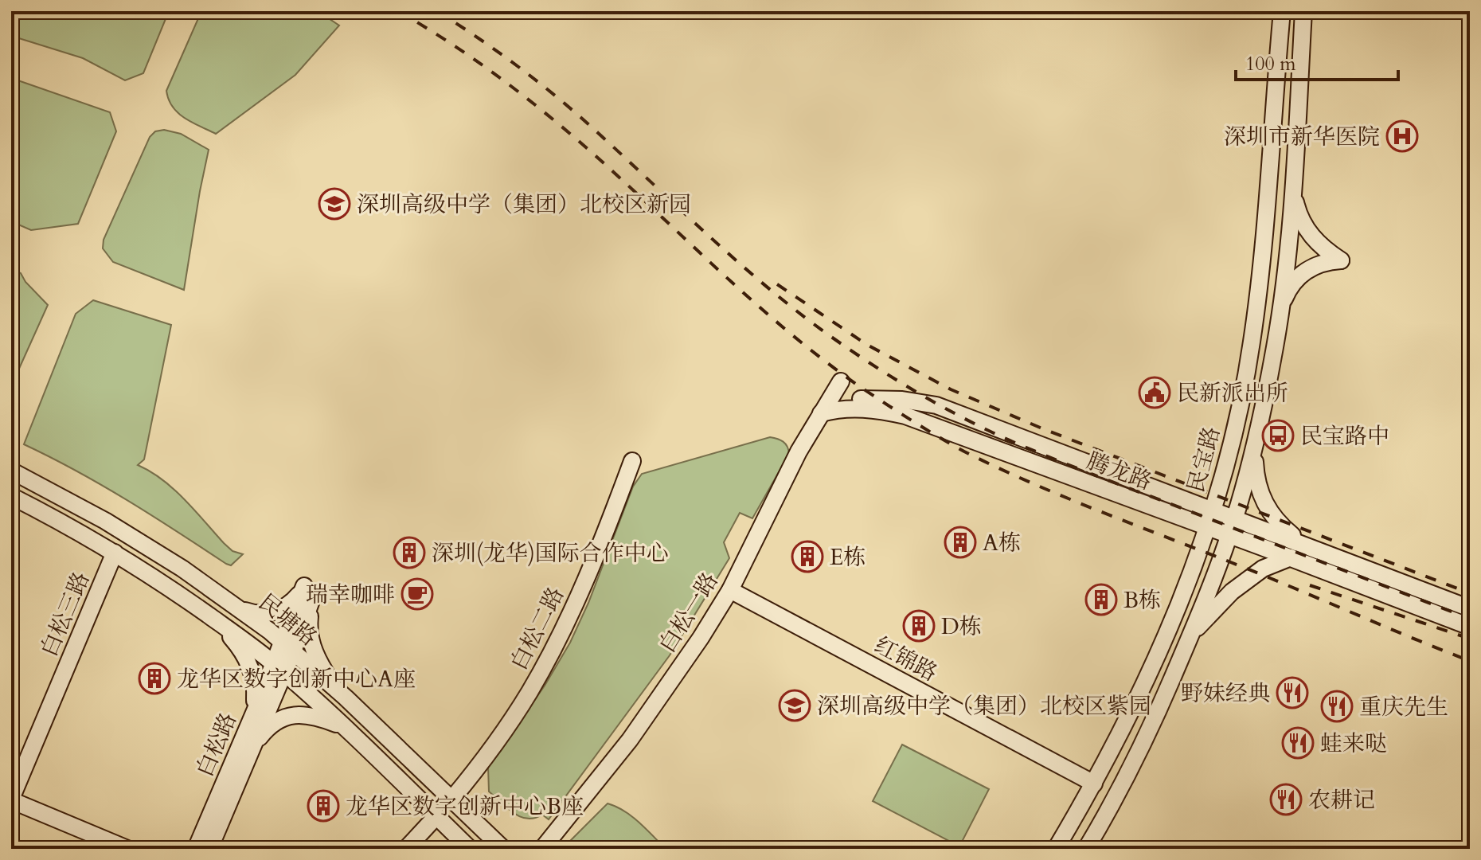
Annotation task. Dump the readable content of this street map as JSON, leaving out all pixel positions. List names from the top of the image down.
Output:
{
  "streets": {
    "main road": [
      "民宝路",
      "腾龙路",
      "白松一路",
      "白松三路",
      "民塘路",
      "白松二路",
      "红锦路",
      "白松路"
    ]
  },
  "crossings": [
    ["民宝路", "腾龙路"],
    ["民宝路", "红锦路"],
    ["腾龙路", "白松一路"],
    ["白松一路", "红锦路"],
    ["白松三路", "民塘路"],
    ["民塘路", "白松二路"],
    ["民塘路", "白松路"]
  ],
  "places": {
    "hospital": ["深圳市新华医院"],
    "school or university": ["深圳高级中学（集团）北校区新园", "深圳高级中学（集团）北校区紫园"],
    "public building": ["民新派出所"],
    "bus stop": ["民宝路中"],
    "building": [
      "A栋",
      "深圳(龙华)国际合作中心",
      "E栋",
      "B栋",
      "D栋",
      "龙华区数字创新中心A座",
      "龙华区数字创新中心B座"
    ],
    "cafe": ["瑞幸咖啡"],
    "restaurant": [
      "野妹经典",
      "重庆先生",
      "蛙来哒",
      "农耕记"
    ]
  },
  "scale_bar": "100 m"
}
